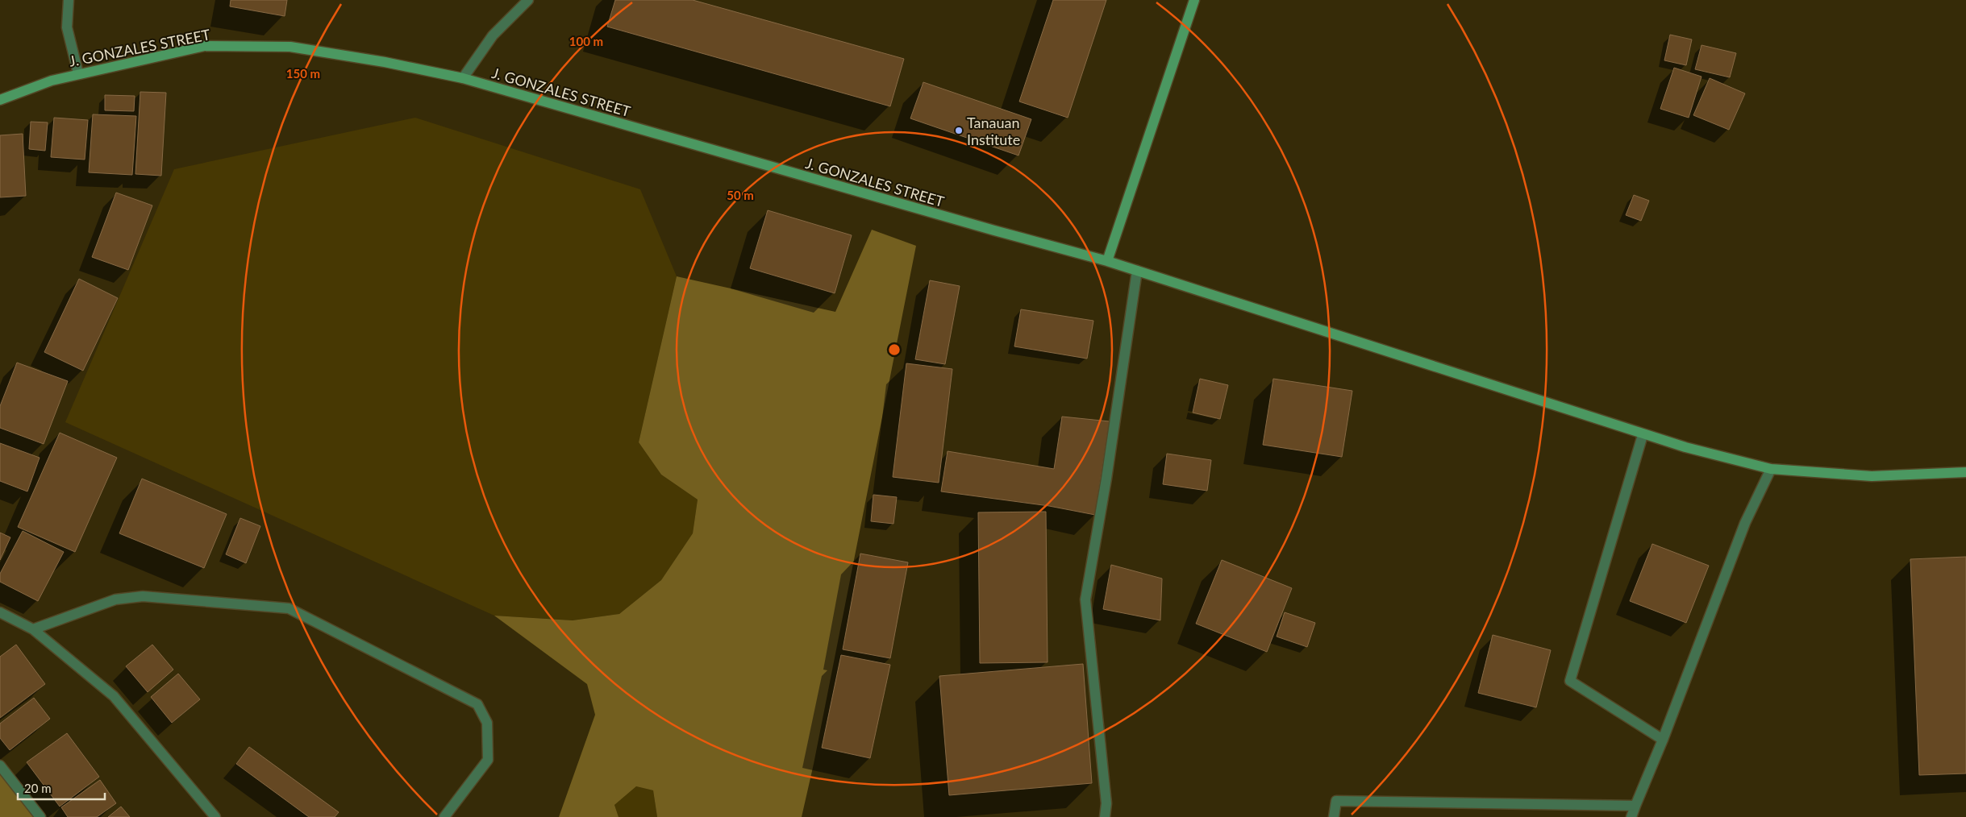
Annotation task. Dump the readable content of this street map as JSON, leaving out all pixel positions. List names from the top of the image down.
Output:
{
  "streets": {
    "main road": ["J. GONZALES STREET"]
  },
  "places": ["Tanauan Institute"],
  "scale_bar": "20 m",
  "rings": ["100 m", "150 m", "50 m"]
}
